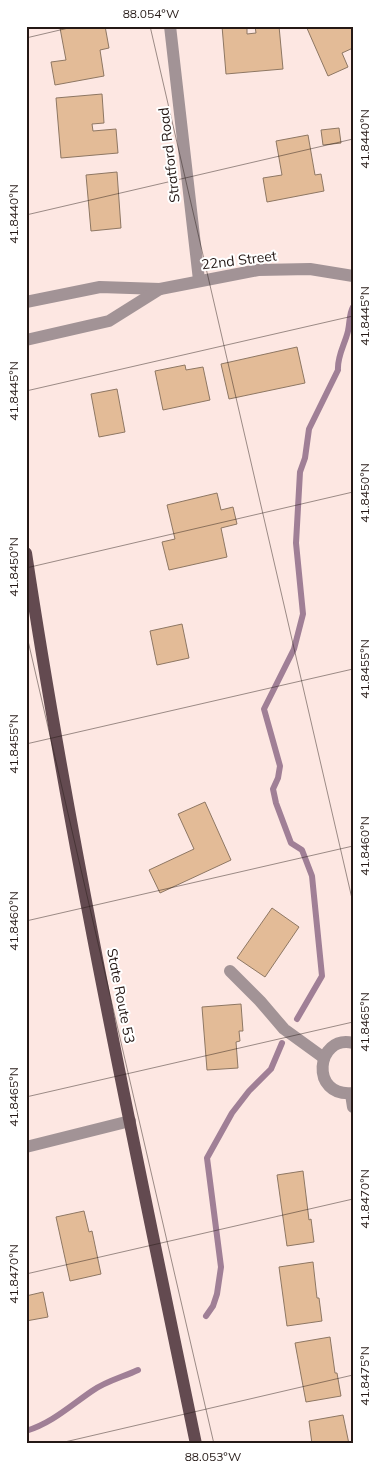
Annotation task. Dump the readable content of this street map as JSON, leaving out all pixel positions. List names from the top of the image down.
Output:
{
  "streets": {
    "main road": ["State Route 53"],
    "street": ["Stratford Road", "22nd Street"]
  },
  "crossings": [
    ["Stratford Road", "22nd Street"]
  ],
  "coordinates": [
    "88.054°W",
    "41.8440°N",
    "41.8445°N",
    "41.8450°N",
    "41.8455°N",
    "41.8460°N",
    "41.8465°N",
    "41.8470°N",
    "41.8475°N",
    "88.053°W"
  ]
}
